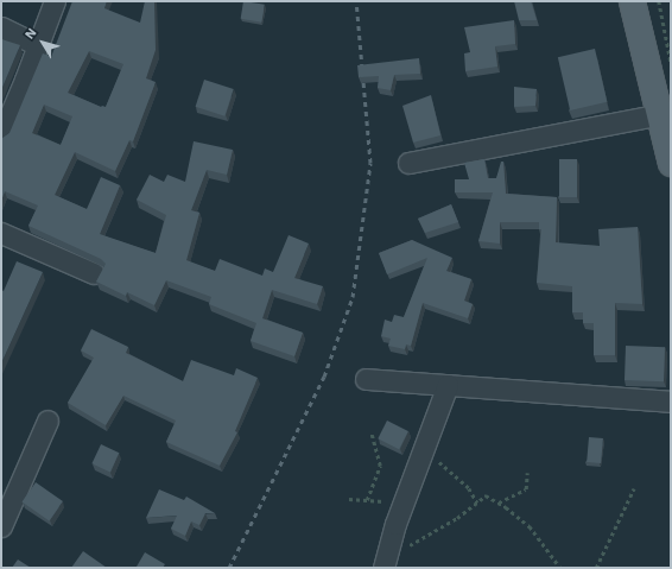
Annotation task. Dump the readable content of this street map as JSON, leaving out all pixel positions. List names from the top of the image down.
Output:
{
  "north": "top left"
}
